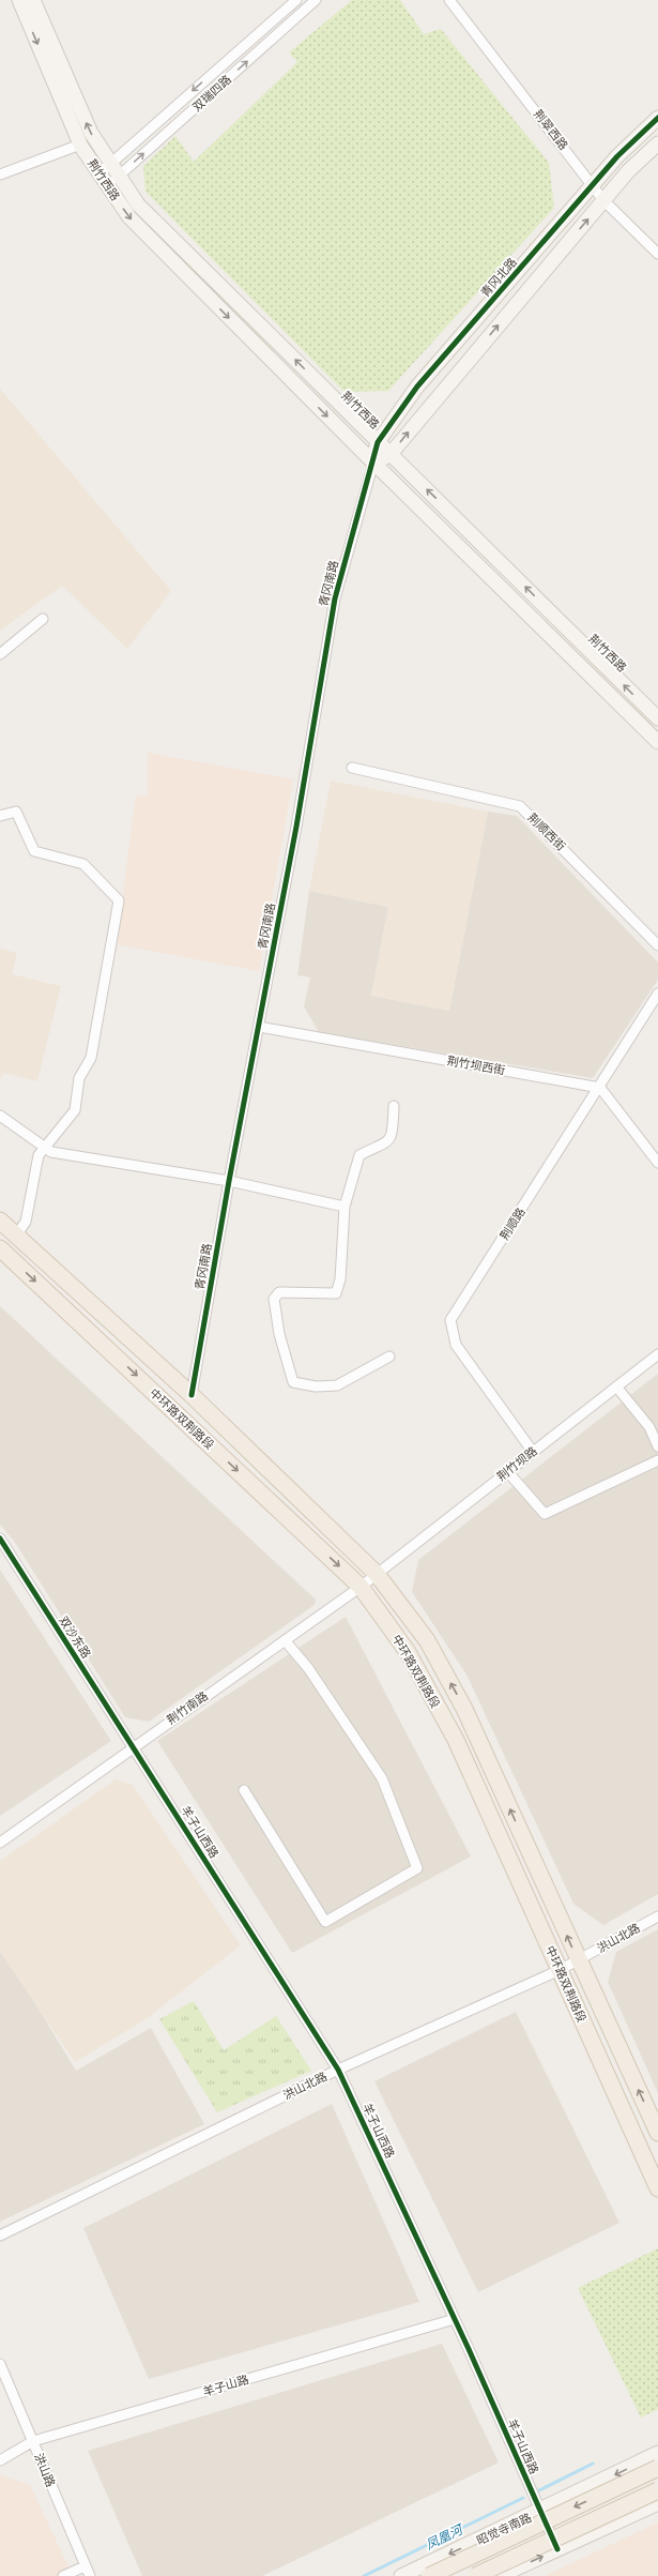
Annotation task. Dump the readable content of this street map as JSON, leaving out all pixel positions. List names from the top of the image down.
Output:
{
  "streets": {
    "main road": [
      "荆竹西路",
      "青冈北路",
      "中环路双荆路段",
      "昭觉寺南路"
    ],
    "street": [
      "双瑞四路",
      "荆翠西路",
      "青冈南路",
      "荆顺西街",
      "荆竹坝西街",
      "荆顺路",
      "荆竹坝路",
      "双沙东路",
      "荆竹南路",
      "羊子山西路",
      "洪山北路",
      "羊子山路",
      "洪山路"
    ]
  },
  "crossings": [
    ["双瑞四路", "荆竹西路"],
    ["荆翠西路", "青冈北路"],
    ["荆竹西路", "青冈北路"],
    ["荆竹西路", "青冈南路"],
    ["青冈北路", "青冈南路"],
    ["青冈南路", "荆竹坝西街"],
    ["青冈南路", "中环路双荆路段"],
    ["荆竹坝西街", "荆顺路"],
    ["荆顺路", "荆竹坝路"],
    ["中环路双荆路段", "荆竹坝路"],
    ["中环路双荆路段", "荆竹南路"],
    ["中环路双荆路段", "洪山北路"],
    ["荆竹坝路", "荆竹南路"],
    ["双沙东路", "荆竹南路"],
    ["双沙东路", "羊子山西路"],
    ["荆竹南路", "羊子山西路"],
    ["羊子山西路", "洪山北路"],
    ["羊子山西路", "羊子山路"],
    ["羊子山西路", "昭觉寺南路"],
    ["羊子山路", "洪山路"]
  ],
  "water": ["凤凰河"]
}
